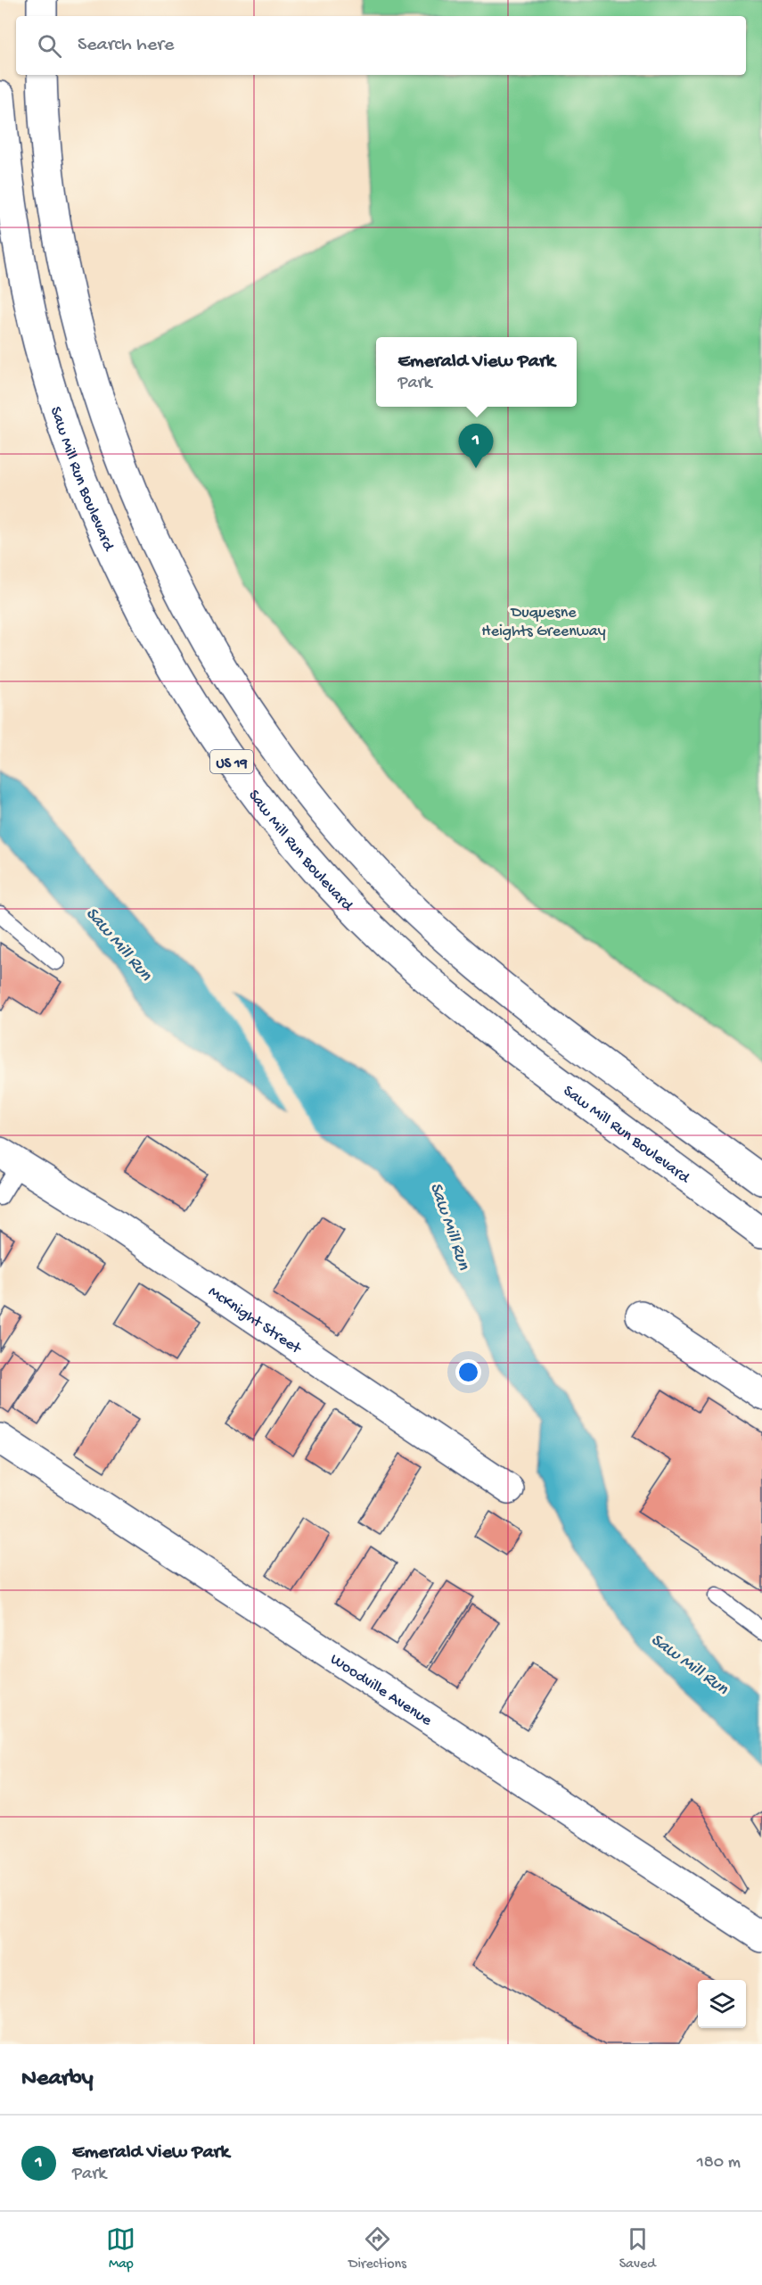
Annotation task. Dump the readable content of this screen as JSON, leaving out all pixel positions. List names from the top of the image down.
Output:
{
  "streets": {
    "main road": [
      "Saw Mill Run Boulevard",
      "US 19",
      "McKnight Street",
      "Woodville Avenue"
    ]
  },
  "water": ["Saw Mill Run"],
  "parks": ["Duquesne Heights Greenway"],
  "page": {
    "search": "Search here",
    "popup": ["Emerald View Park", "Park"],
    "pins": "1",
    "heading": "Nearby",
    "list": [
      {
        "mark": "1",
        "name": "Emerald View Park",
        "note": "Park",
        "value": "180 m"
      }
    ],
    "nav": ["Map", "Directions", "Saved"]
  }
}
